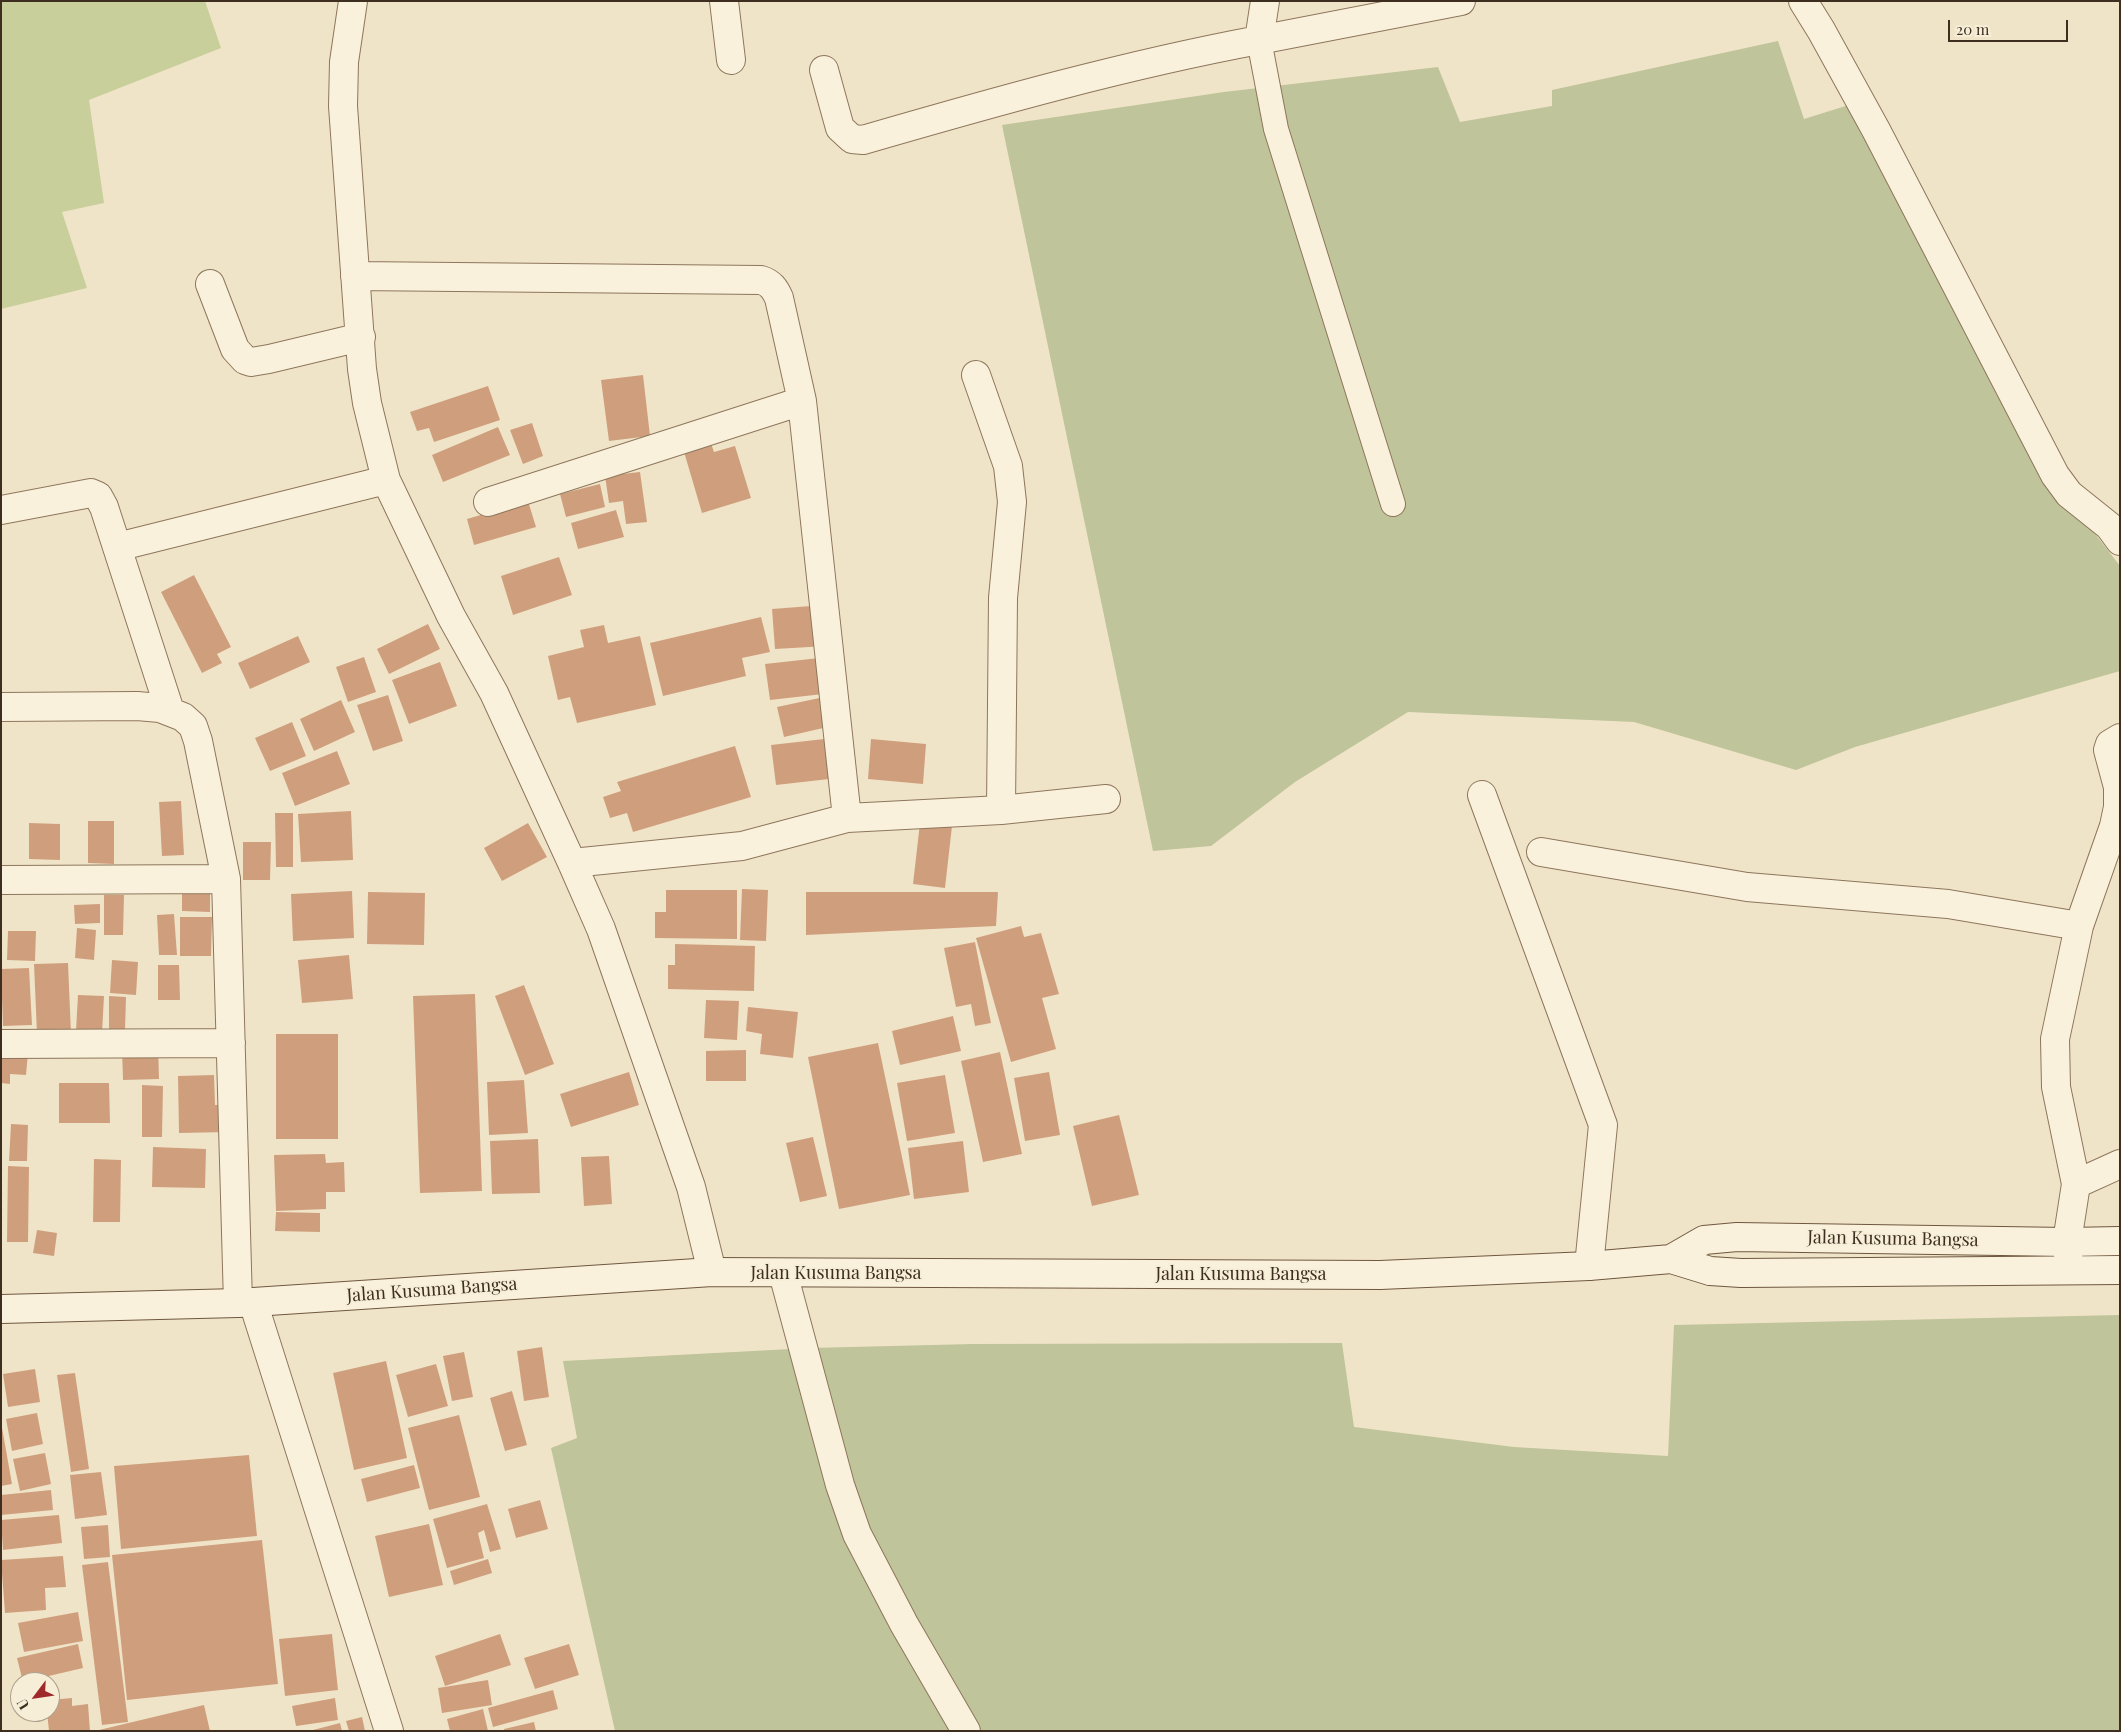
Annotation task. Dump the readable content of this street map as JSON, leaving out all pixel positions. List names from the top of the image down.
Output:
{
  "streets": {
    "street": ["Jalan Kusuma Bangsa"]
  },
  "scale_bar": "20 m",
  "north": "bottom left"
}
